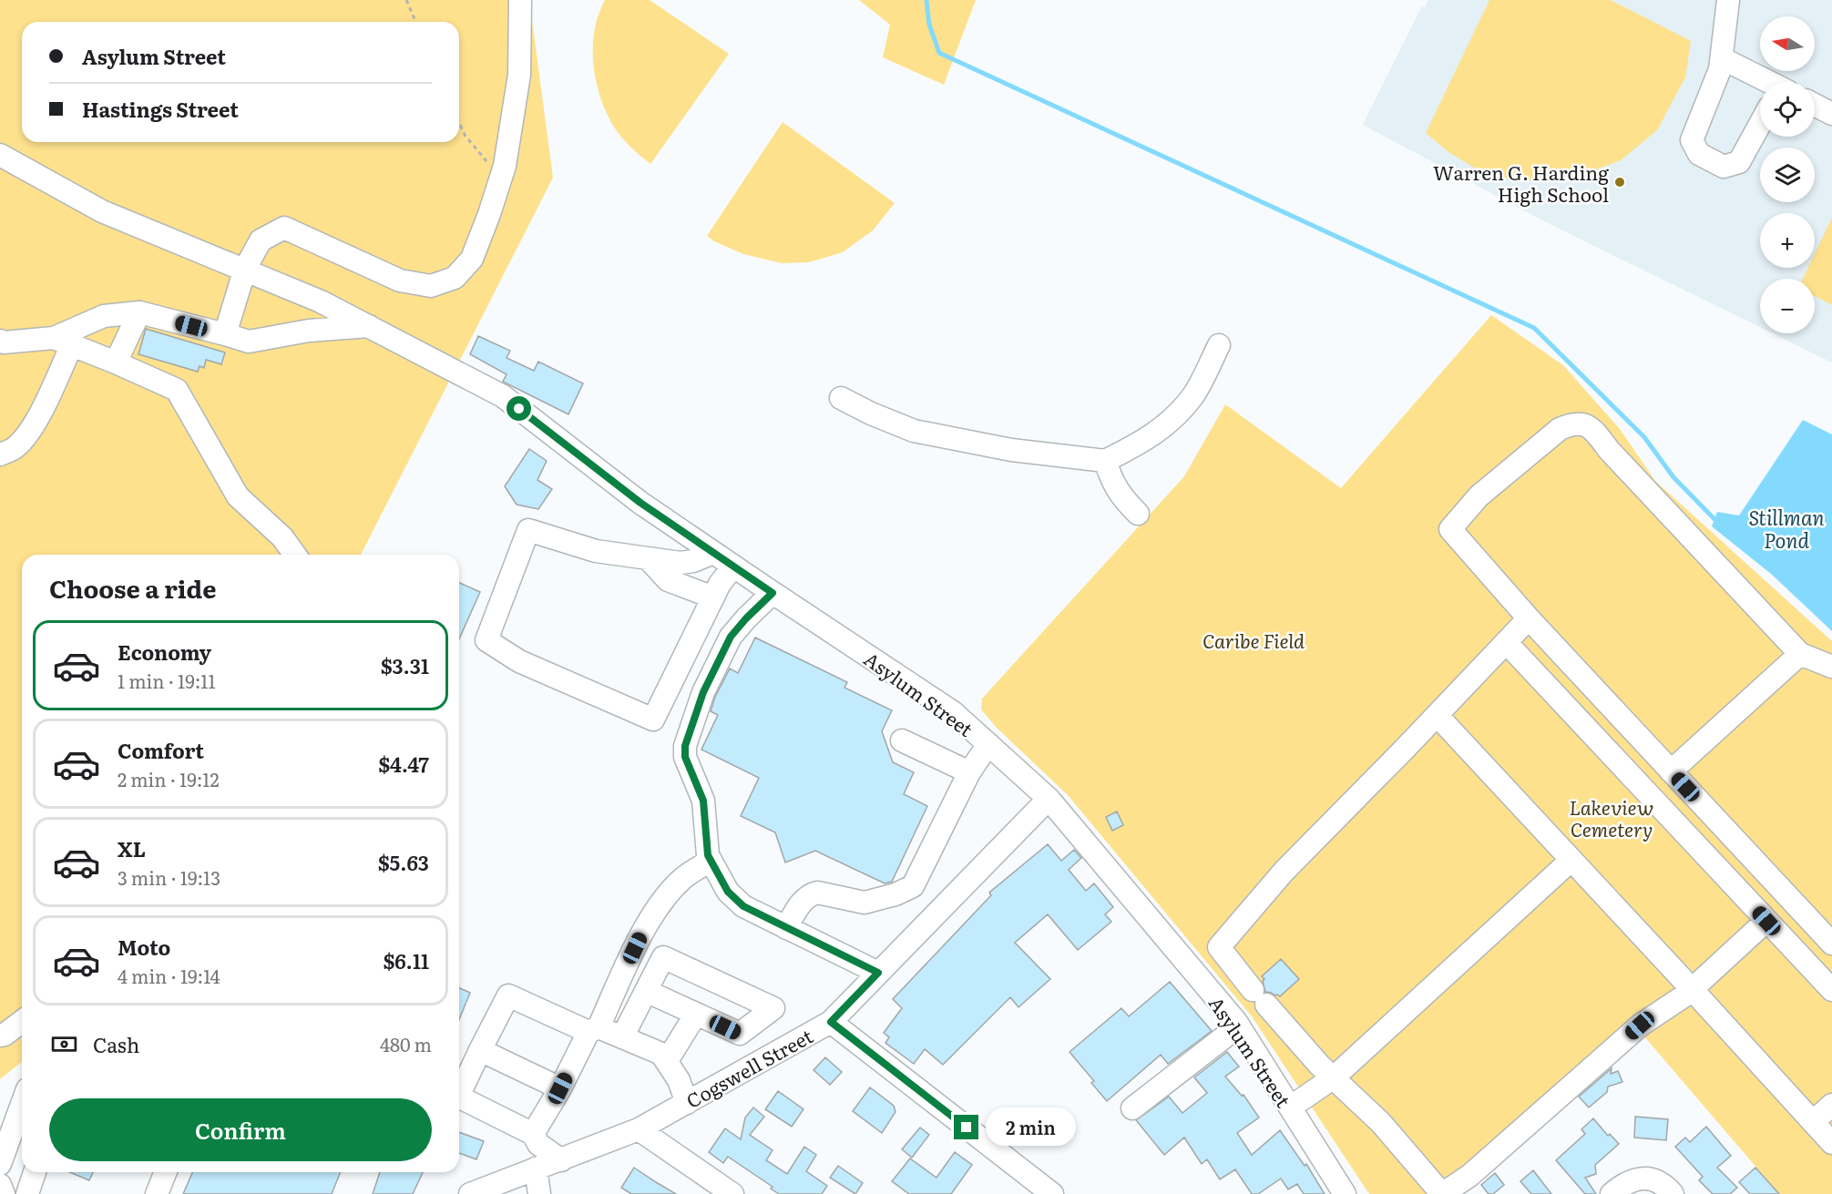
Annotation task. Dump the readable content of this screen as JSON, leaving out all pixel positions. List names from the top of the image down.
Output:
{
  "streets": {
    "street": ["Asylum Street", "Cogswell Street"]
  },
  "crossings": [
    ["Asylum Street", "Cogswell Street"]
  ],
  "water": ["Stillman Pond"],
  "parks": ["Caribe Field", "Lakeview Cemetery"],
  "places": ["Warren G. Harding High School"],
  "north": "left",
  "page": {
    "map_buttons": ["+", "−"],
    "banner": ["Asylum Street", "Hastings Street"],
    "heading": "Choose a ride",
    "list": [
      {
        "name": "Economy",
        "note": "1 min · 19:11",
        "value": "$3.31"
      },
      {
        "name": "Comfort",
        "note": "2 min · 19:12",
        "value": "$4.47"
      },
      {
        "name": "XL",
        "note": "3 min · 19:13",
        "value": "$5.63"
      },
      {
        "name": "Moto",
        "note": "4 min · 19:14",
        "value": "$6.11"
      }
    ],
    "pay": ["Cash", "480 m"],
    "buttons": "Confirm",
    "bubble": "2 min"
  }
}
